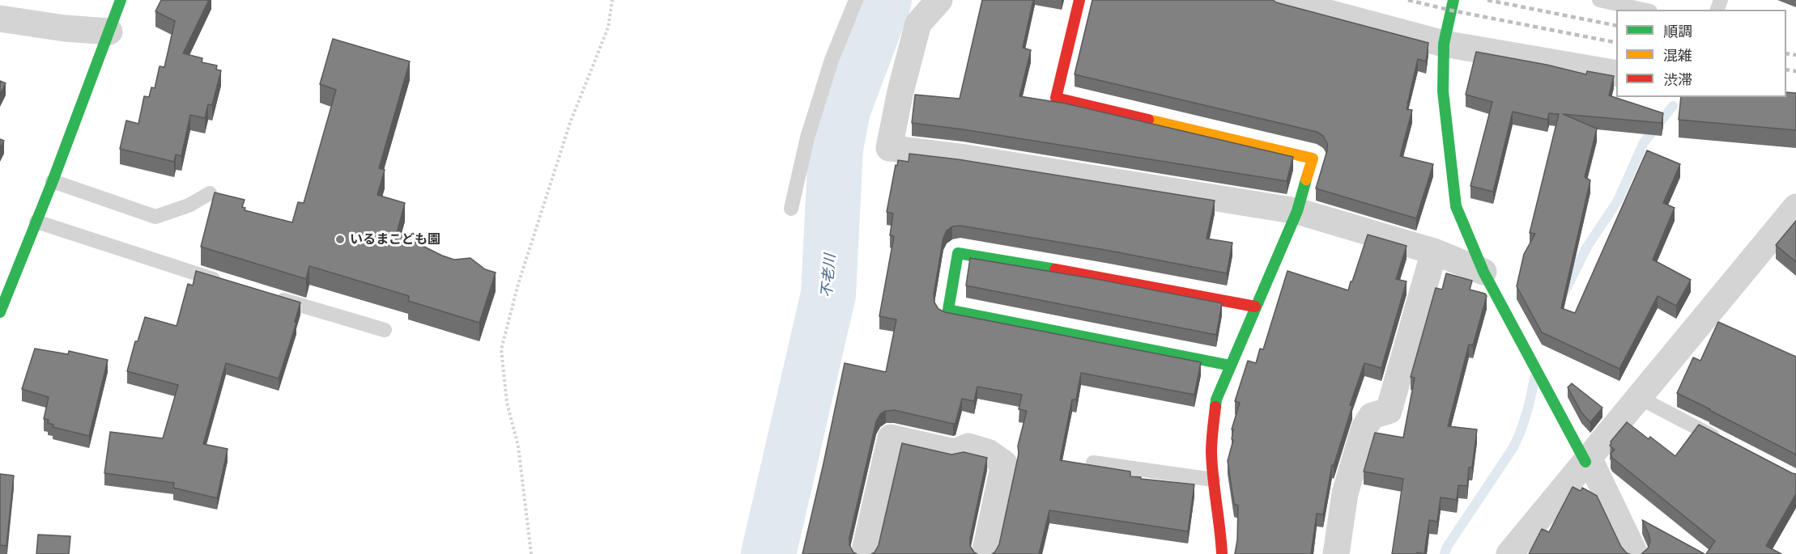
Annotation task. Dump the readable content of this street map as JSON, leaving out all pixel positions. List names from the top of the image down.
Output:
{
  "water": ["不老川"],
  "places": ["いるまこども園"],
  "legend": ["順調", "混雑", "渋滞"]
}
